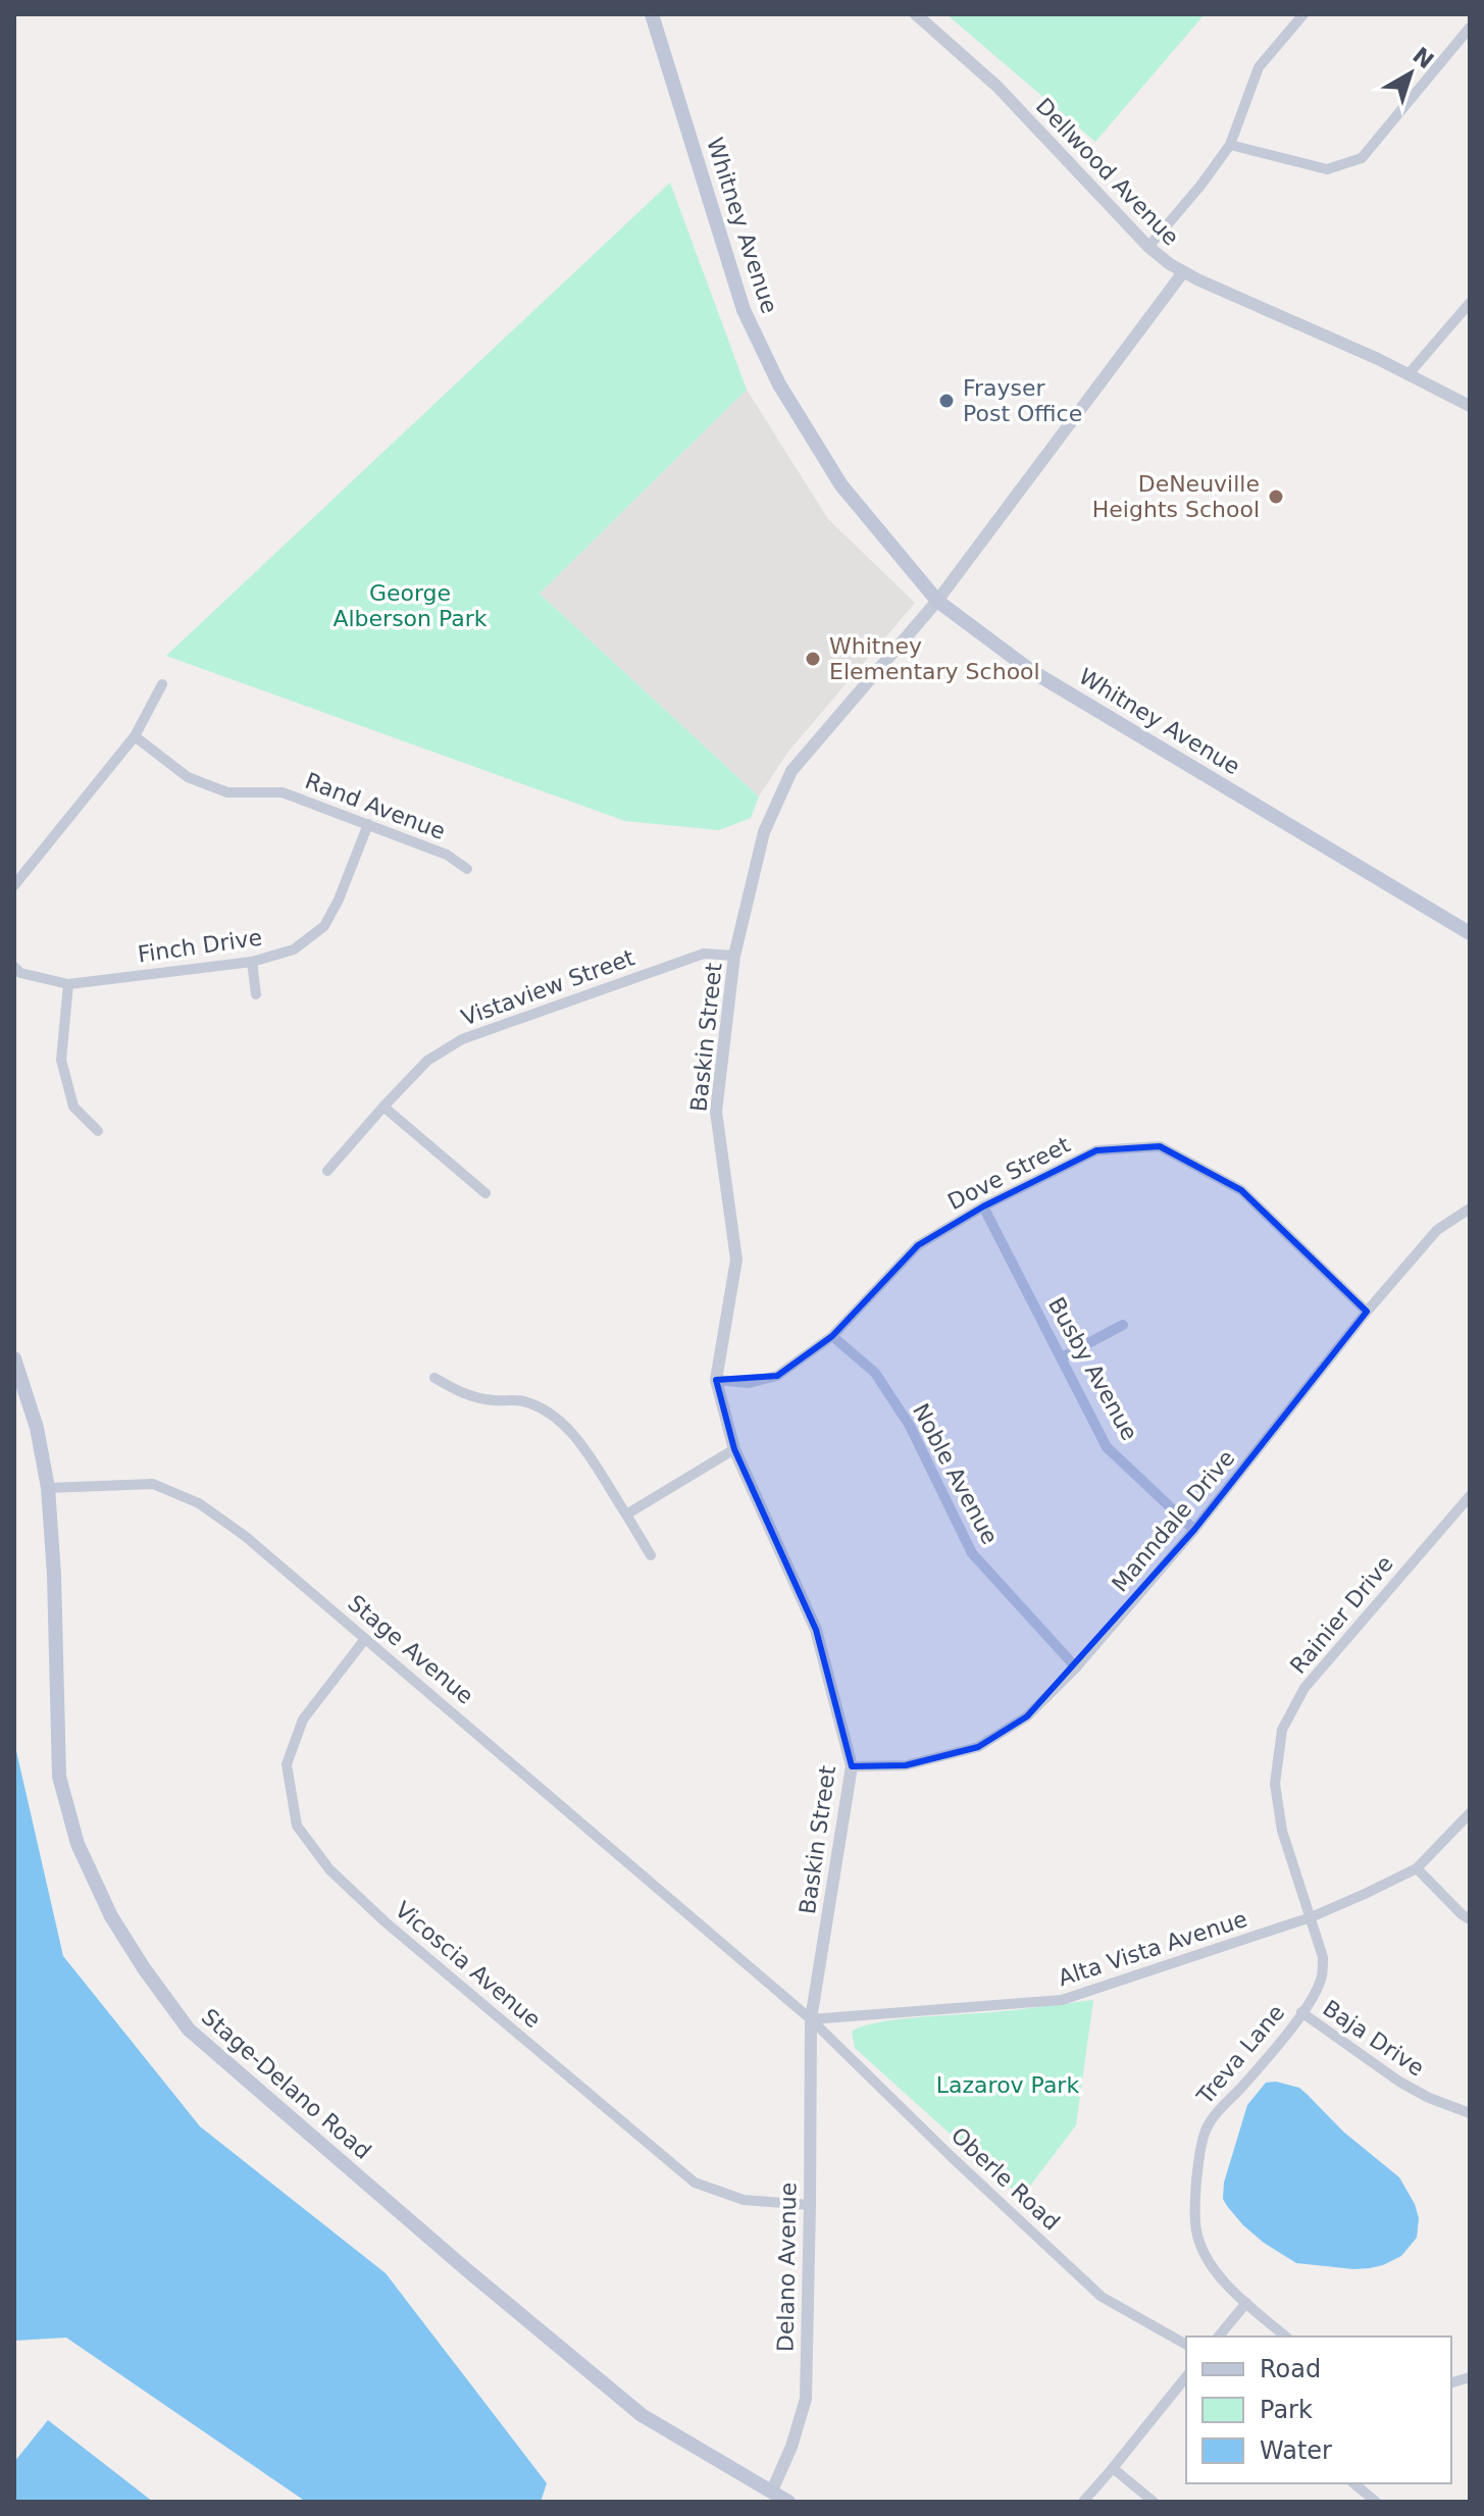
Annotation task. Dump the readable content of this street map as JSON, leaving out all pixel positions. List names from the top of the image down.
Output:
{
  "streets": {
    "main road": ["Whitney Avenue", "Stage-Delano Road"],
    "street": [
      "Dellwood Avenue",
      "Rand Avenue",
      "Finch Drive",
      "Vistaview Street",
      "Baskin Street",
      "Dove Street",
      "Busby Avenue",
      "Noble Avenue",
      "Manndale Drive",
      "Rainier Drive",
      "Stage Avenue",
      "Alta Vista Avenue",
      "Vicoscia Avenue",
      "Baja Drive",
      "Treva Lane",
      "Oberle Road",
      "Delano Avenue"
    ]
  },
  "crossings": [
    ["Dellwood Avenue", "Baskin Street"],
    ["Whitney Avenue", "Baskin Street"],
    ["Rand Avenue", "Finch Drive"],
    ["Vistaview Street", "Baskin Street"],
    ["Baskin Street", "Dove Street"],
    ["Baskin Street", "Manndale Drive"],
    ["Baskin Street", "Stage Avenue"],
    ["Baskin Street", "Alta Vista Avenue"],
    ["Baskin Street", "Oberle Road"],
    ["Baskin Street", "Delano Avenue"],
    ["Dove Street", "Busby Avenue"],
    ["Dove Street", "Noble Avenue"],
    ["Dove Street", "Manndale Drive"],
    ["Busby Avenue", "Manndale Drive"],
    ["Noble Avenue", "Manndale Drive"],
    ["Rainier Drive", "Alta Vista Avenue"],
    ["Rainier Drive", "Treva Lane"],
    ["Stage Avenue", "Alta Vista Avenue"],
    ["Stage Avenue", "Vicoscia Avenue"],
    ["Stage Avenue", "Stage-Delano Road"],
    ["Stage Avenue", "Oberle Road"],
    ["Stage Avenue", "Delano Avenue"],
    ["Alta Vista Avenue", "Treva Lane"],
    ["Alta Vista Avenue", "Oberle Road"],
    ["Alta Vista Avenue", "Delano Avenue"],
    ["Vicoscia Avenue", "Delano Avenue"],
    ["Baja Drive", "Treva Lane"],
    ["Stage-Delano Road", "Delano Avenue"],
    ["Oberle Road", "Delano Avenue"]
  ],
  "parks": ["George Alberson Park", "Lazarov Park"],
  "places": ["Frayser Post Office", "DeNeuville Heights School", "Whitney Elementary School"],
  "legend": ["Road", "Park", "Water"],
  "north": "top right"
}
